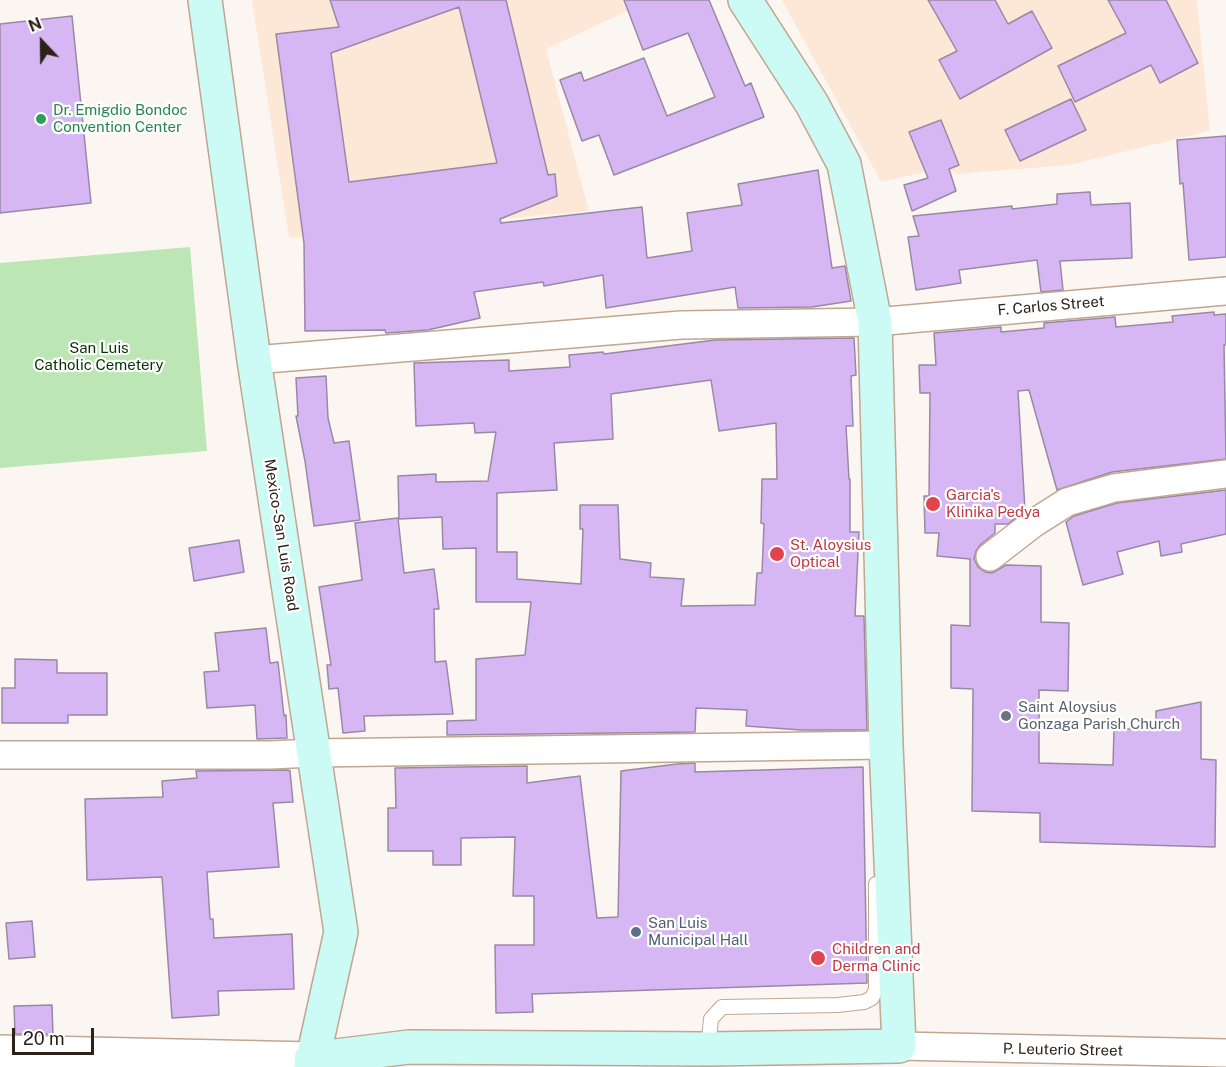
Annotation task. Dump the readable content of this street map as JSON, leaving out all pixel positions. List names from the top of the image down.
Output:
{
  "streets": {
    "main road": ["Mexico-San Luis Road"],
    "street": ["F. Carlos Street", "P. Leuterio Street"]
  },
  "crossings": [
    ["F. Carlos Street", "Mexico-San Luis Road"]
  ],
  "parks": ["San Luis Catholic Cemetery"],
  "places": [
    "Dr. Emigdio Bondoc Convention Center",
    "Garcia's Klinika Pedya",
    "St. Aloysius Optical",
    "Saint Aloysius Gonzaga Parish Church",
    "San Luis Municipal Hall",
    "Children and Derma Clinic"
  ],
  "scale_bar": "20 m",
  "north": "top"
}
